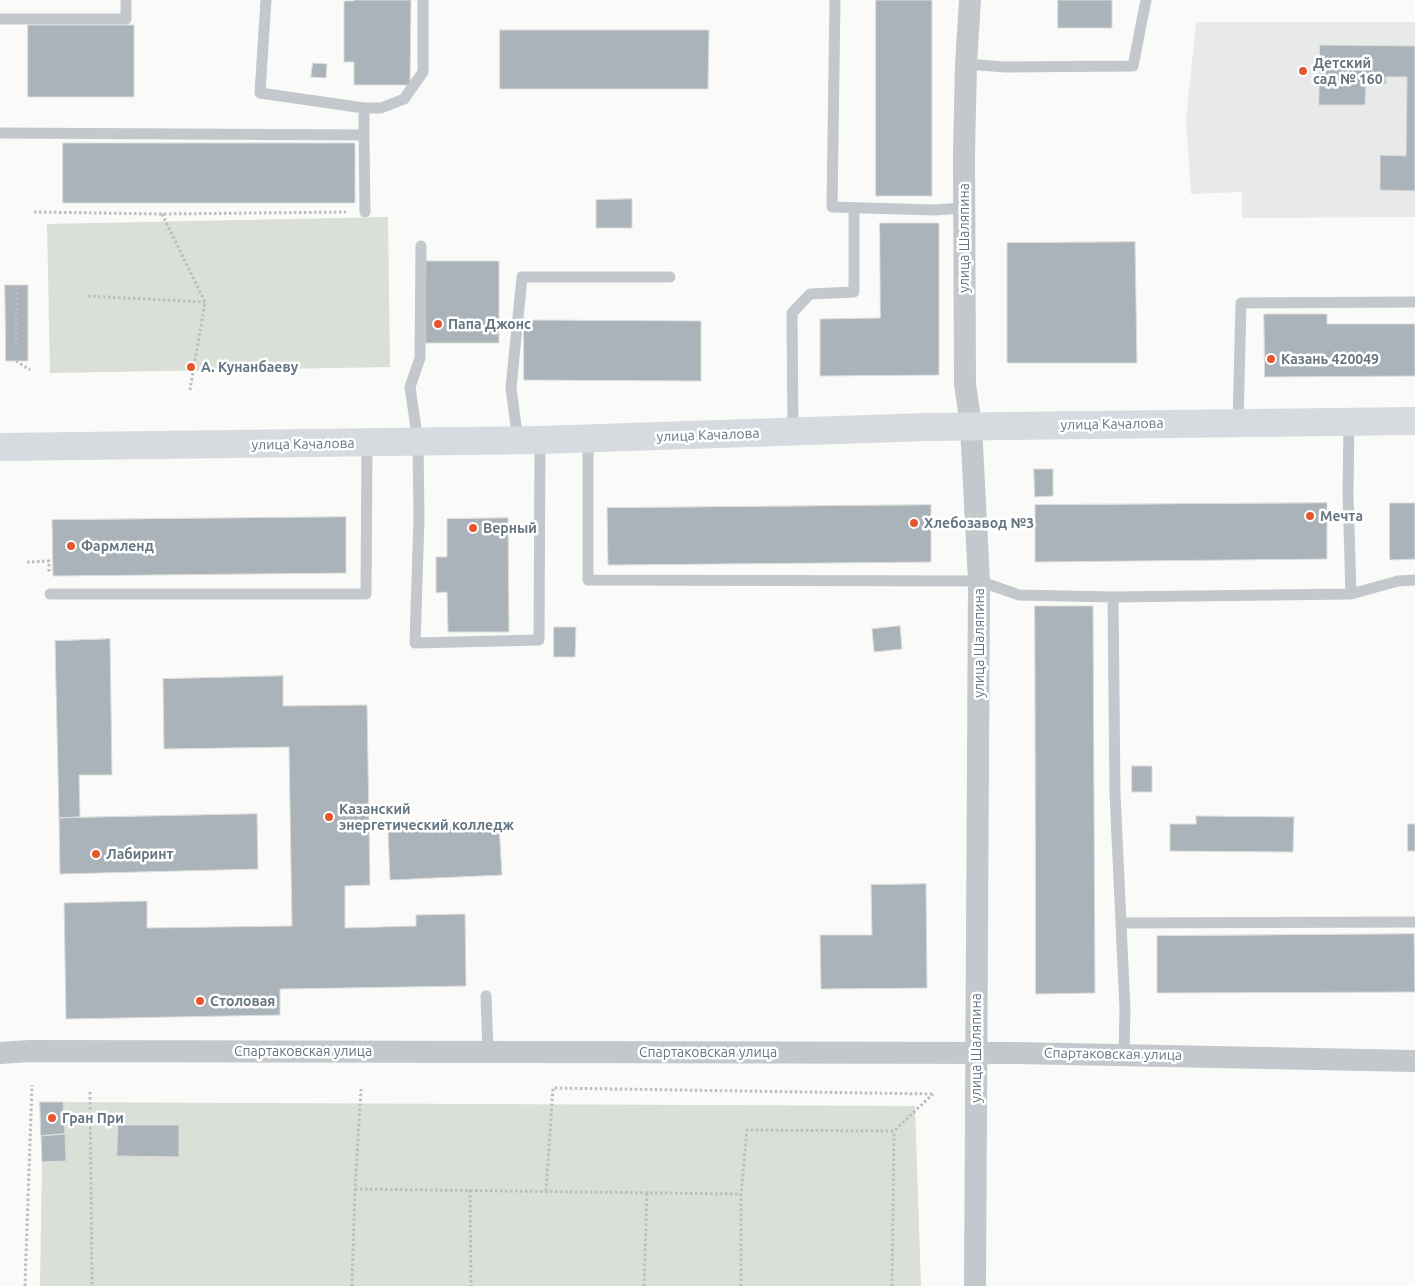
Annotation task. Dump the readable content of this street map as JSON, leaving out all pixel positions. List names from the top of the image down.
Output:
{
  "streets": {
    "street": ["улица Шаляпина", "улица Качалова", "Спартаковская улица"]
  },
  "crossings": [
    ["улица Шаляпина", "улица Качалова"],
    ["улица Шаляпина", "Спартаковская улица"]
  ],
  "places": [
    "Детский сад № 160",
    "Папа Джонс",
    "Казань 420049",
    "А. Кунанбаеву",
    "Мечта",
    "Хлебозавод №3",
    "Верный",
    "Фармленд",
    "Казанский энергетический колледж",
    "Лабиринт",
    "Столовая",
    "Гран При"
  ]
}
